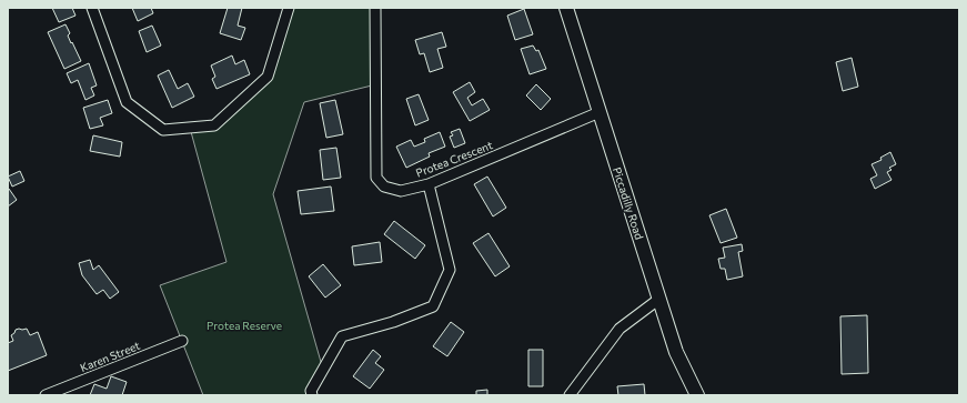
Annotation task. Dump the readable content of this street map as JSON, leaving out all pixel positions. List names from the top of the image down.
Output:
{
  "streets": {
    "main road": ["Piccadilly Road"],
    "street": ["Protea Crescent", "Karen Street"]
  },
  "crossings": [
    ["Protea Crescent", "Piccadilly Road"]
  ],
  "parks": ["Protea Reserve"]
}
